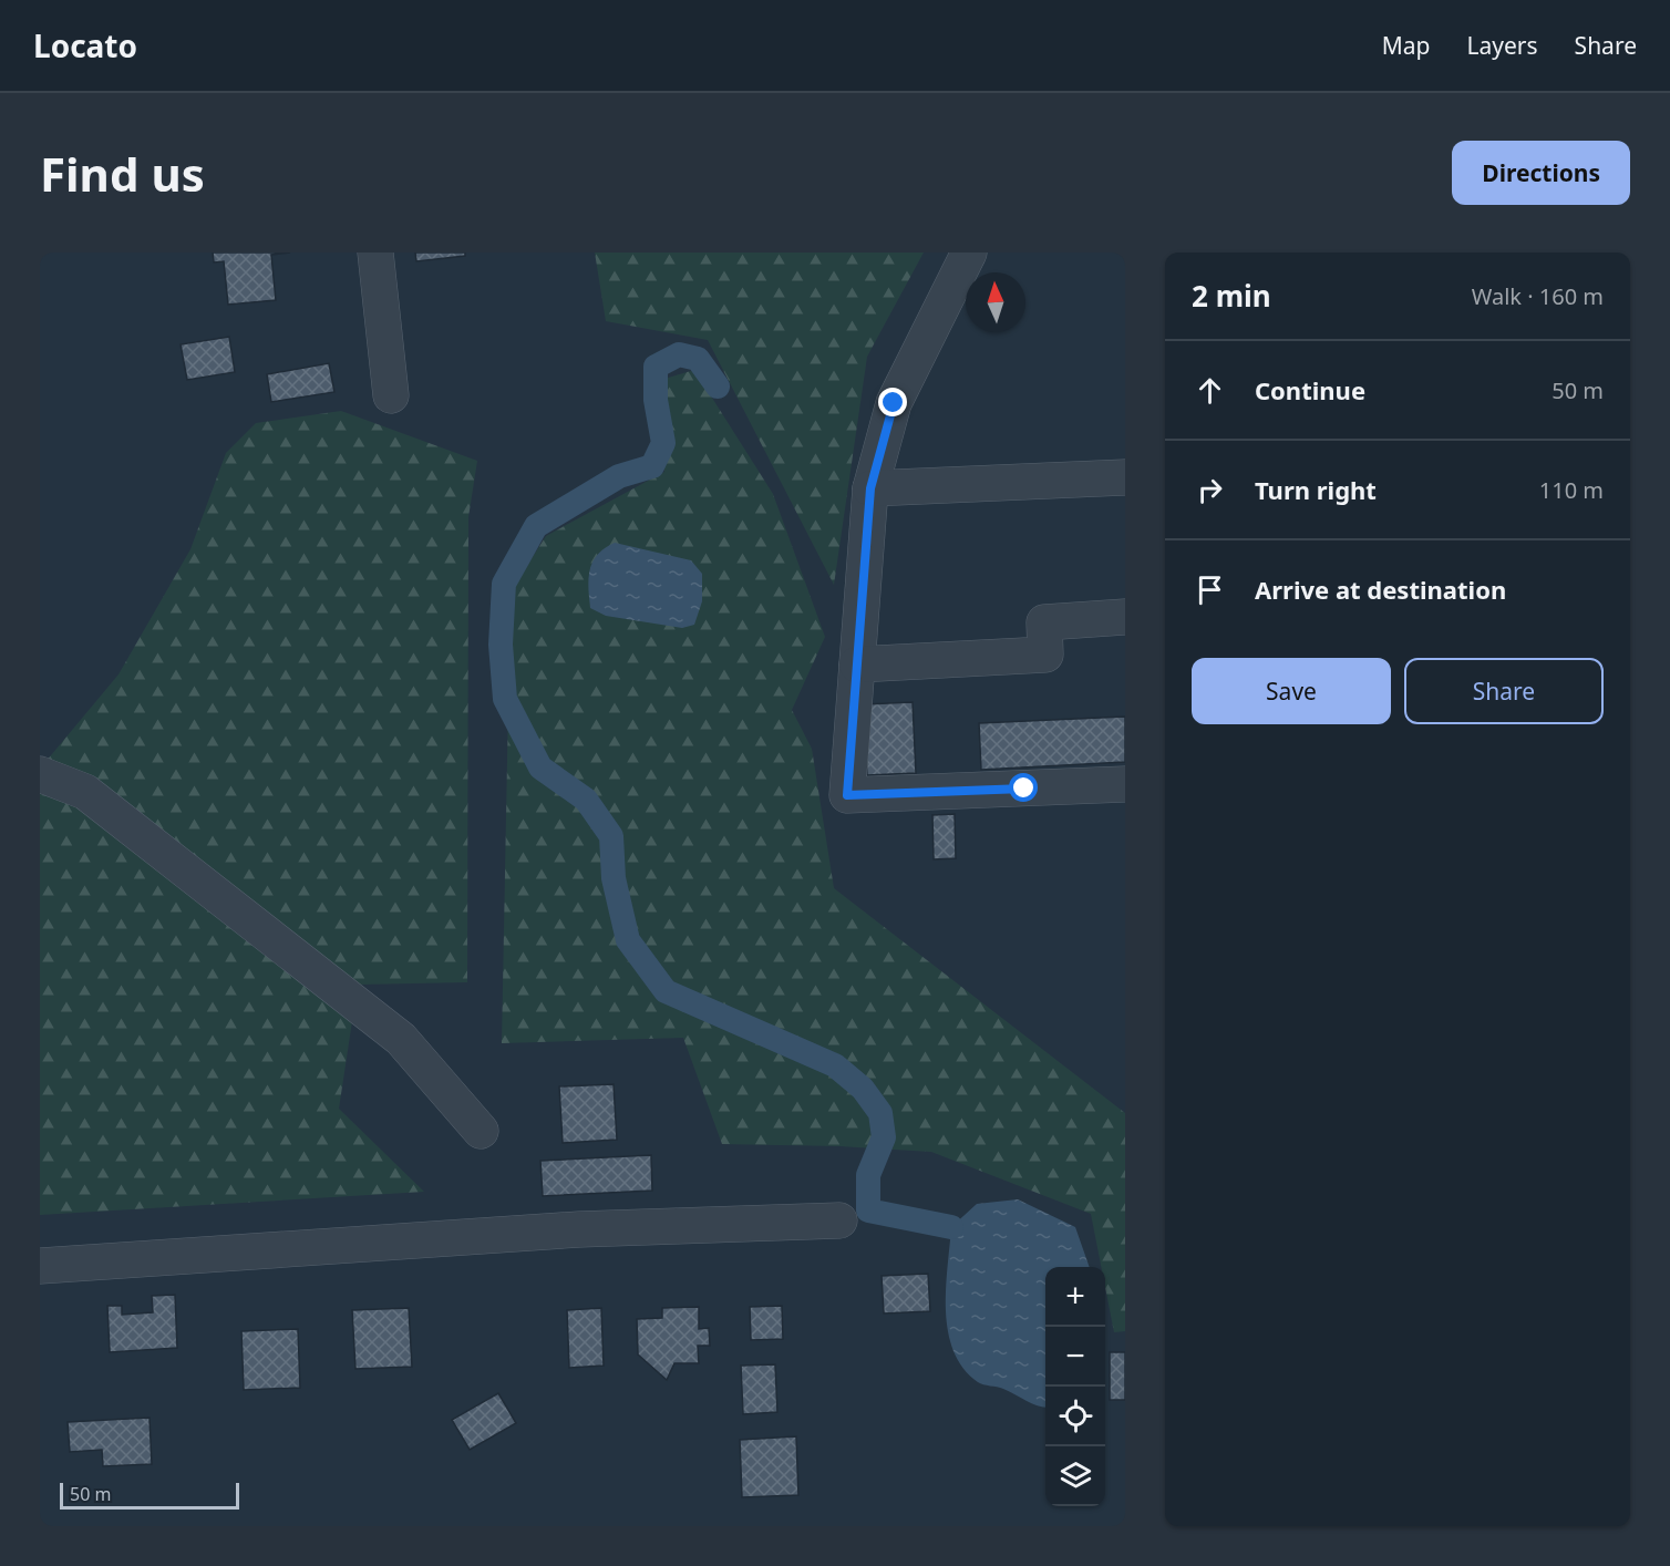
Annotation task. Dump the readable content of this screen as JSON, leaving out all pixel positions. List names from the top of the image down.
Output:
{
  "scale_bar": "50 m",
  "north": "top",
  "page": {
    "header": "Locato",
    "nav": ["Map", "Layers", "Share"],
    "buttons": [
      "Directions",
      ["Save", "Share"]
    ],
    "title": "Find us",
    "heading": ["2 min", "Walk · 160 m"],
    "list": [
      ["Continue", "50 m"],
      ["Turn right", "110 m"],
      "Arrive at destination"
    ],
    "map_buttons": ["+", "−"],
    "scale": "50 m"
  }
}
